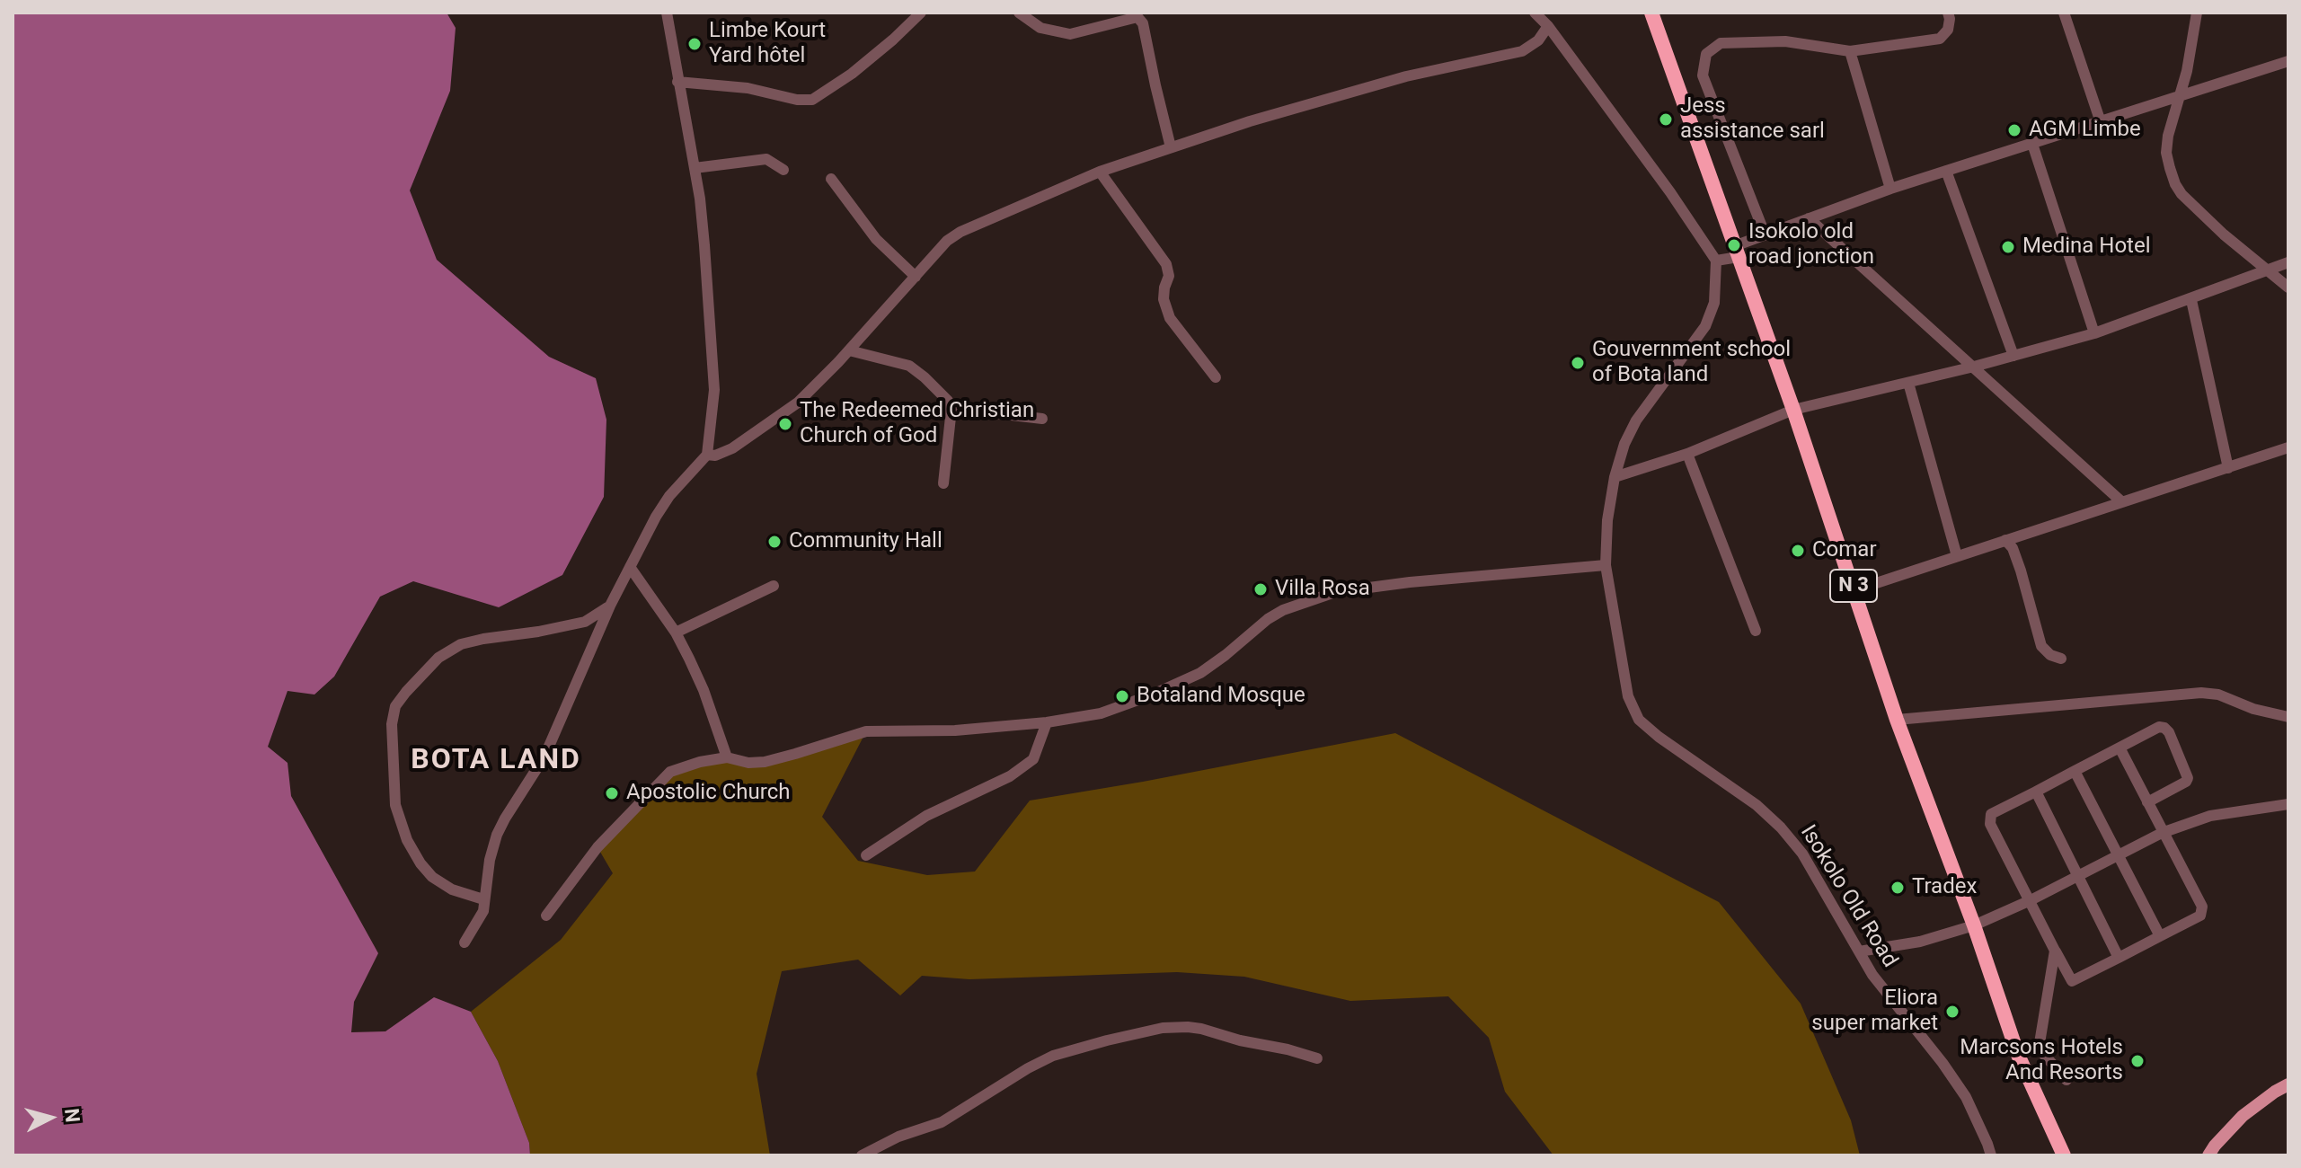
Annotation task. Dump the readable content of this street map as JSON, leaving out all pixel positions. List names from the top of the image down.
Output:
{
  "streets": {
    "highway": ["N 3"],
    "street": ["Isokolo Old Road"]
  },
  "districts": ["BOTA LAND"],
  "places": [
    "Limbe Kourt Yard hôtel",
    "Jess assistance sarl",
    "AGM Limbe",
    "Isokolo old road jonction",
    "Medina Hotel",
    "Gouvernment school of Bota land",
    "The Redeemed Christian Church of God",
    "Community Hall",
    "Comar",
    "Villa Rosa",
    "Botaland Mosque",
    "Apostolic Church",
    "Tradex",
    "Eliora super market",
    "Marcsons Hotels And Resorts"
  ],
  "north": "right"
}
